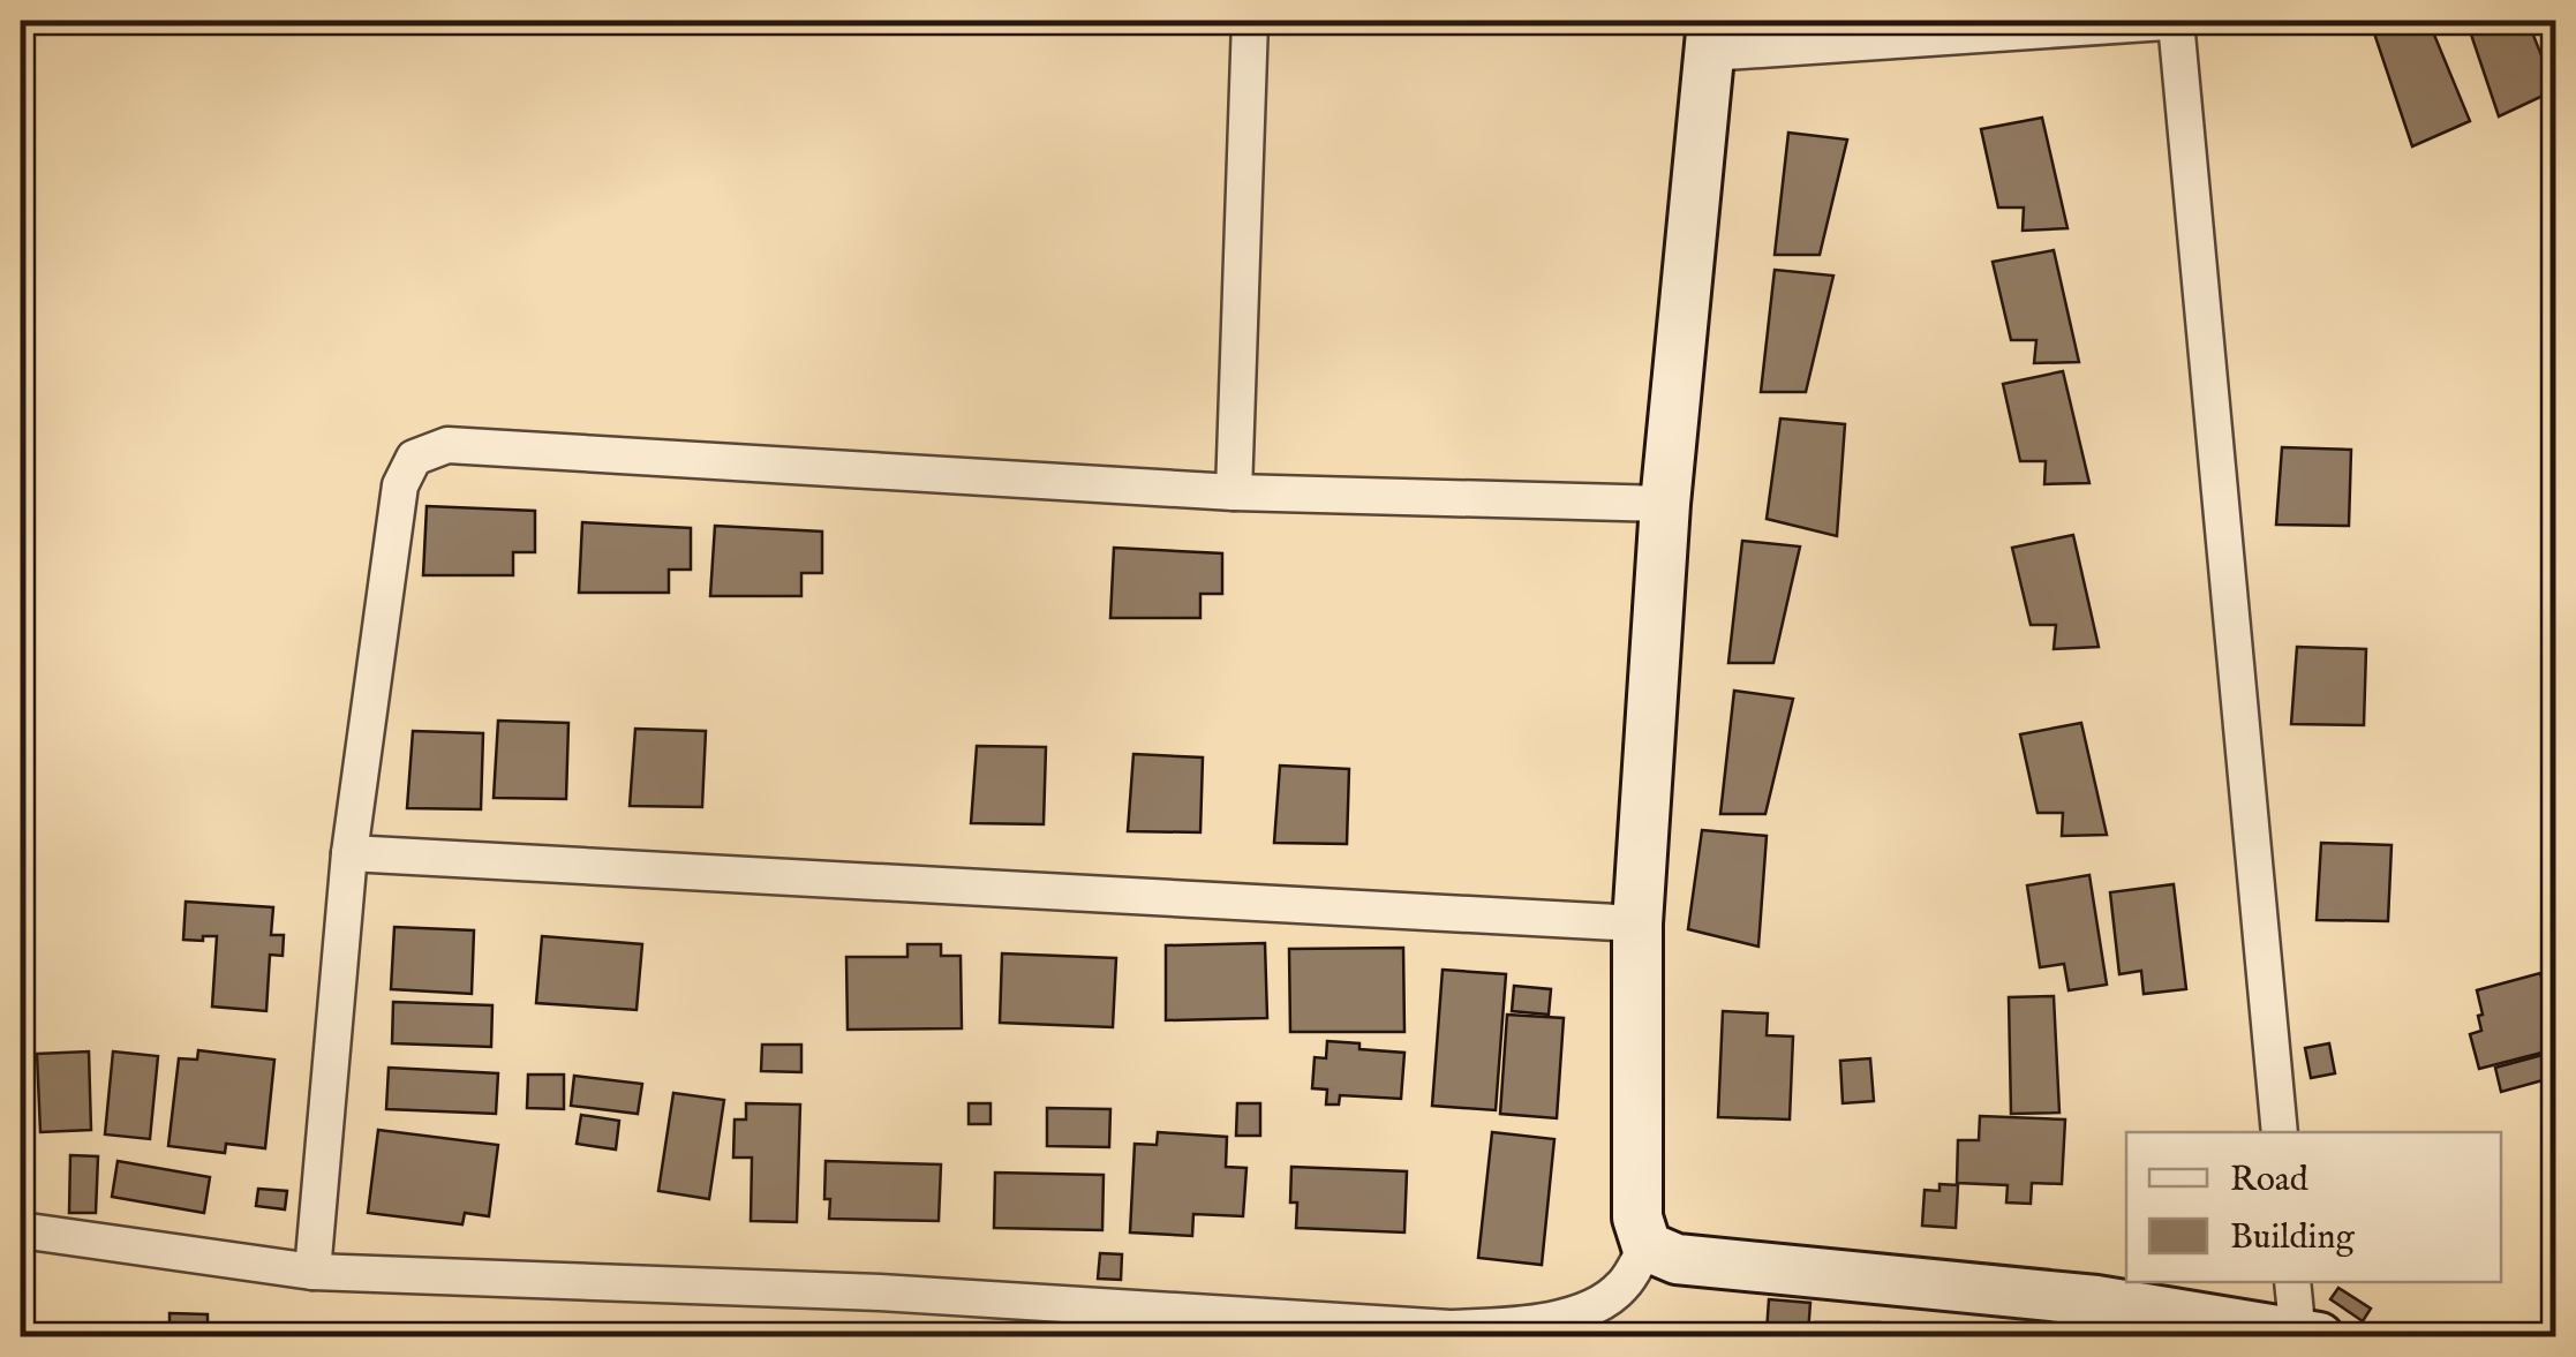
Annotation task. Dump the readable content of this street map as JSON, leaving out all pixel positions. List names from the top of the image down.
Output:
{
  "legend": ["Road", "Building"]
}
